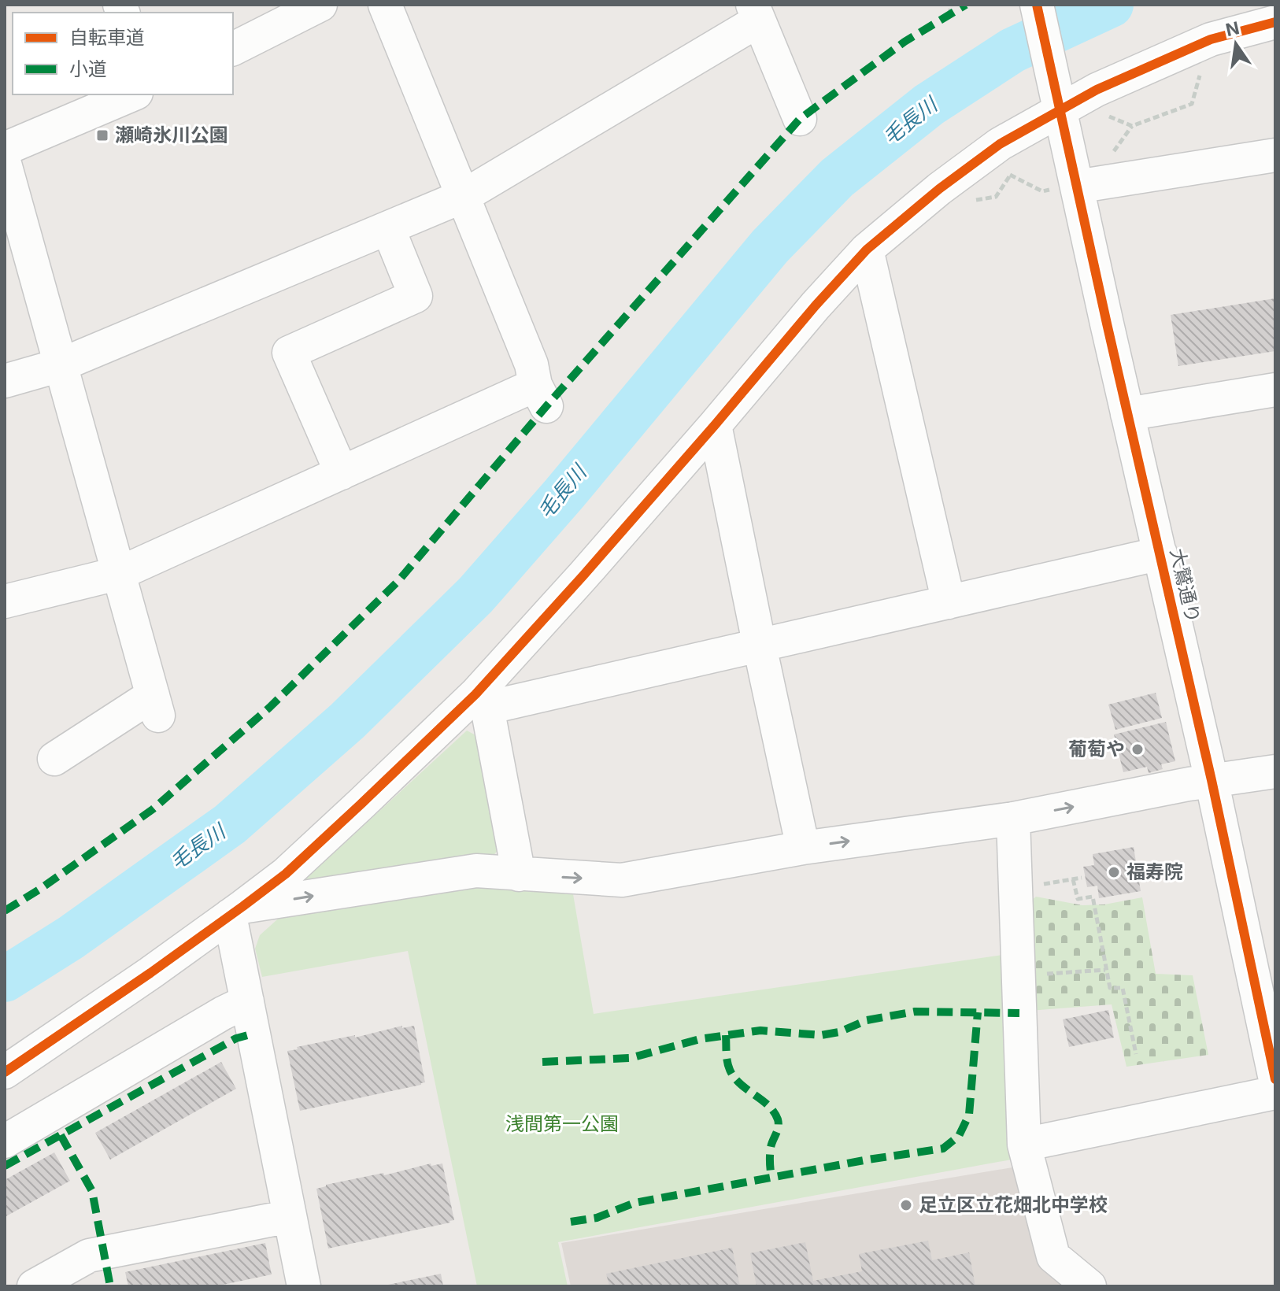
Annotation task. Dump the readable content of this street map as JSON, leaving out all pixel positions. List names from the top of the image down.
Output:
{
  "streets": {
    "street": ["大鷲通り"]
  },
  "water": ["毛長川"],
  "parks": ["浅間第一公園"],
  "places": {
    "transit": ["瀬崎氷川公園"],
    "other": ["葡萄や", "福寿院", "足立区立花畑北中学校"]
  },
  "legend": ["自転車道", "小道"],
  "north": "top"
}
